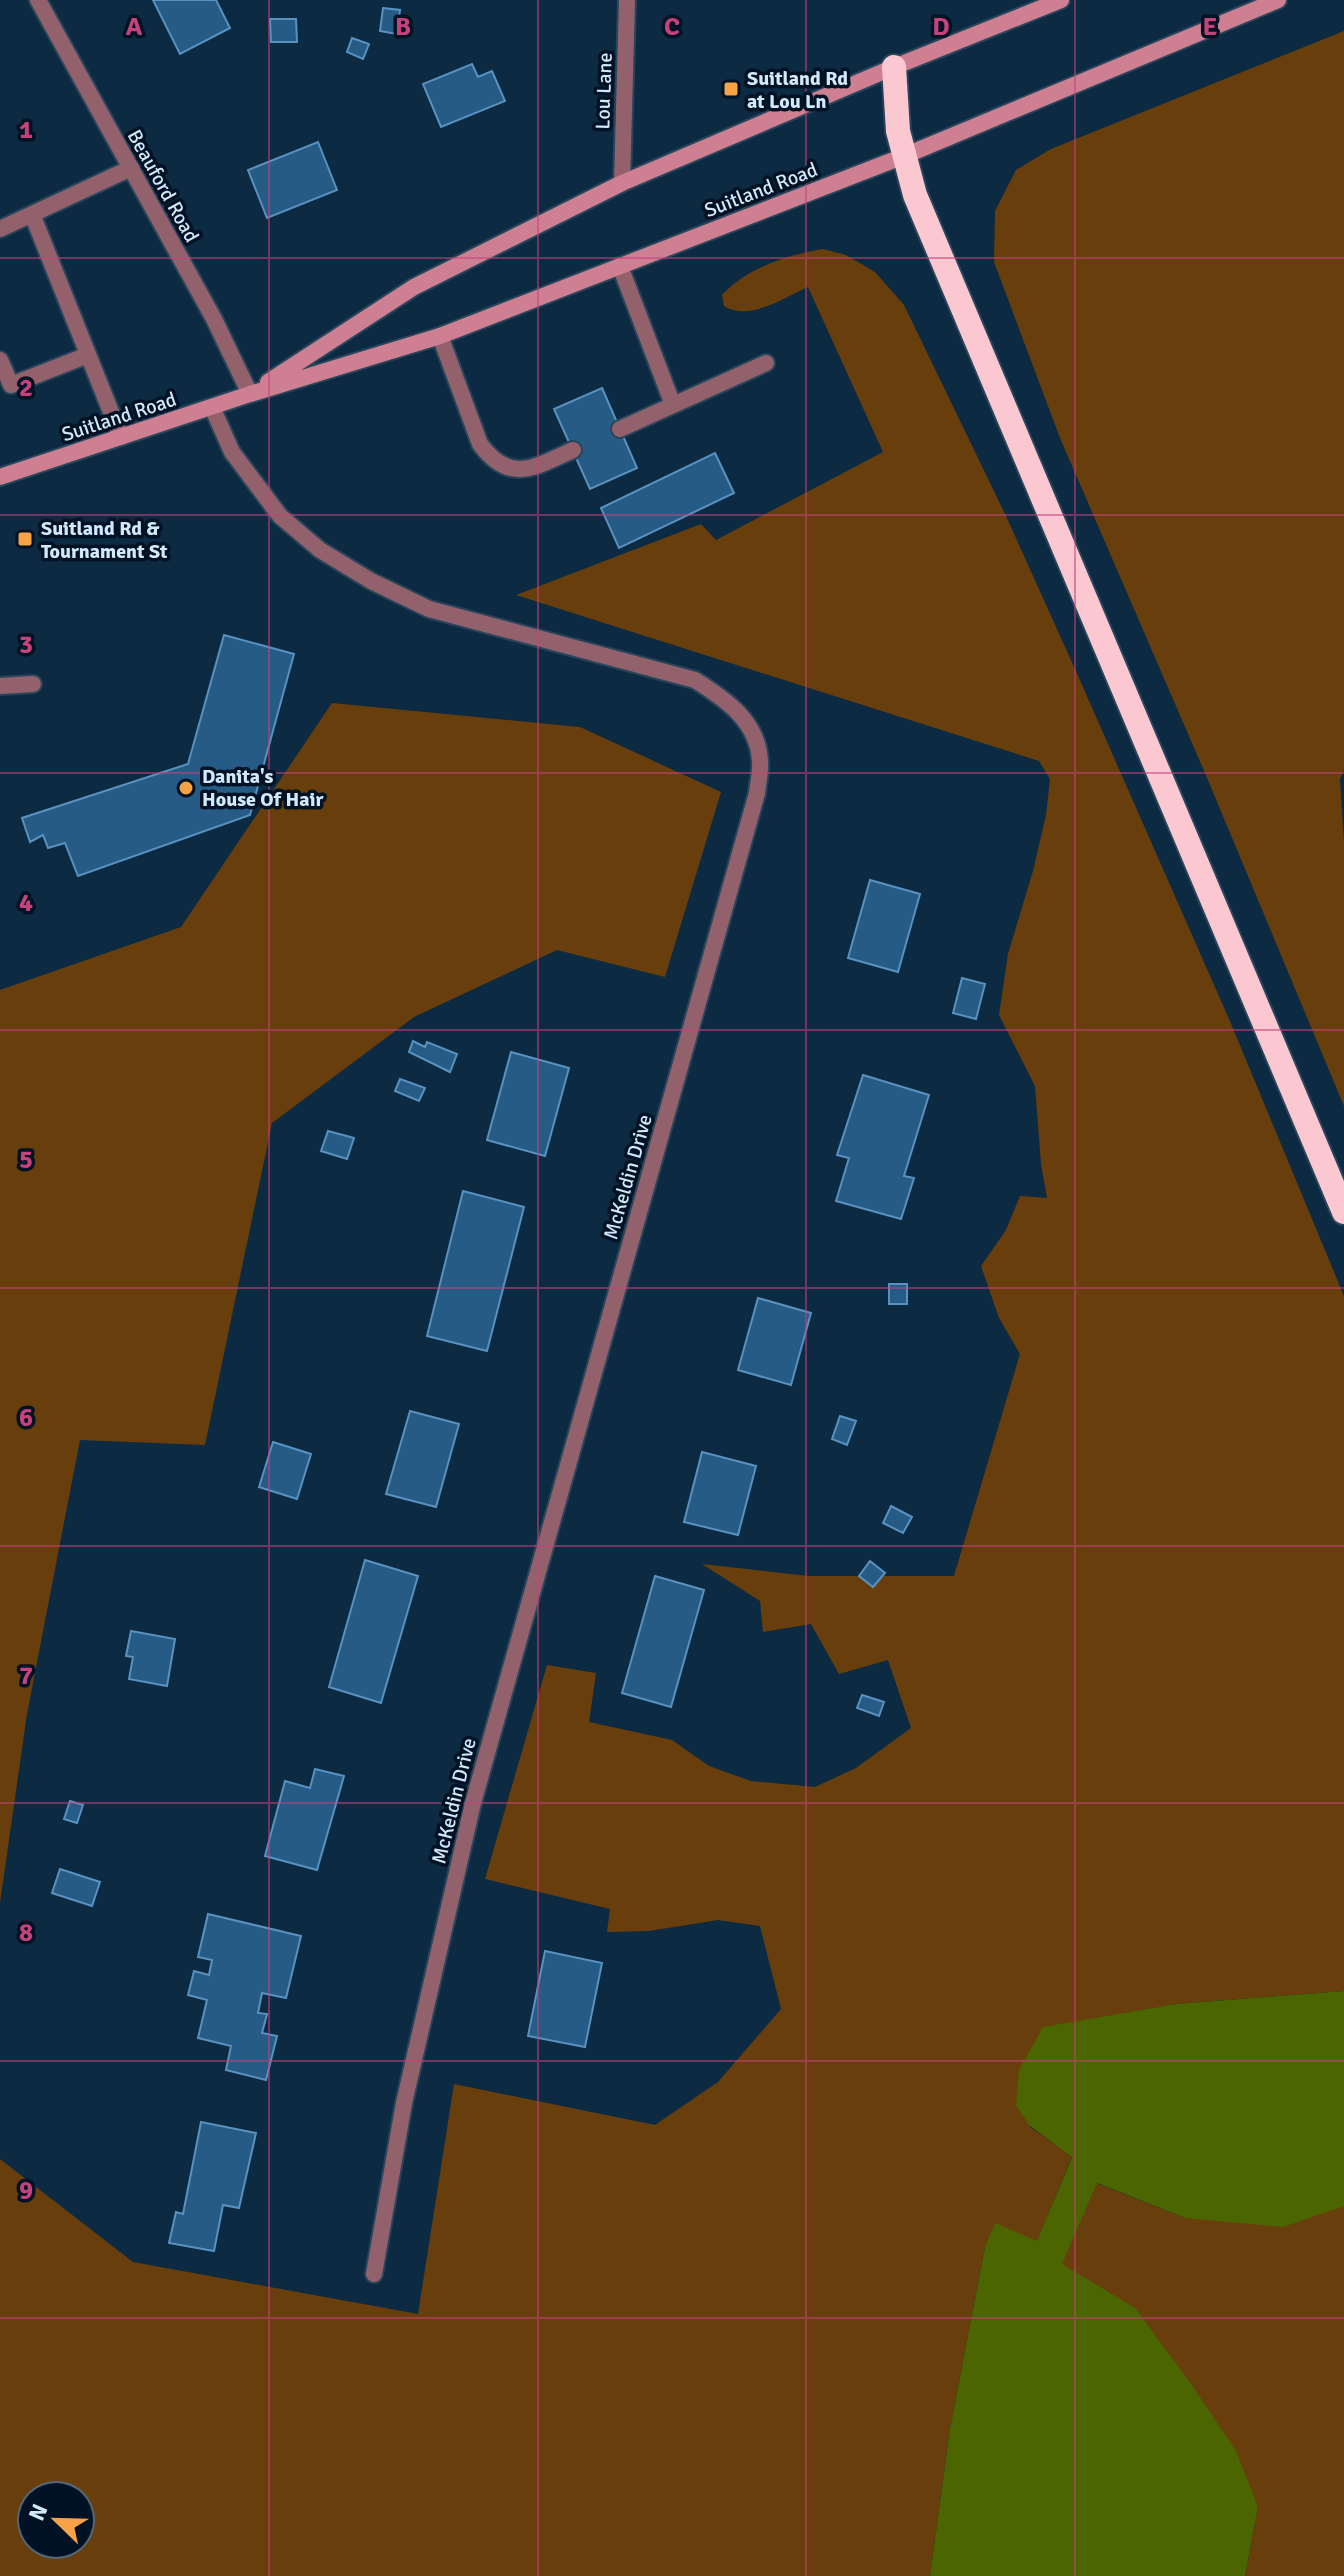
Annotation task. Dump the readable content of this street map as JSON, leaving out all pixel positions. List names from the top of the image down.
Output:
{
  "streets": {
    "main road": ["Suitland Road"],
    "street": ["Lou Lane", "Beauford Road", "McKeldin Drive"]
  },
  "crossings": [
    ["Lou Lane", "Suitland Road"],
    ["Beauford Road", "Suitland Road"],
    ["Suitland Road", "McKeldin Drive"]
  ],
  "places": {
    "transit": ["Suitland Rd at Lou Ln", "Suitland Rd & Tournament St"],
    "other": ["Danita's House Of Hair"]
  },
  "north": "top left",
  "grid": {
    "columns": [
      "A",
      "B",
      "C",
      "D",
      "E"
    ],
    "rows": [
      "1",
      "2",
      "3",
      "4",
      "5",
      "6",
      "7",
      "8",
      "9"
    ]
  }
}
